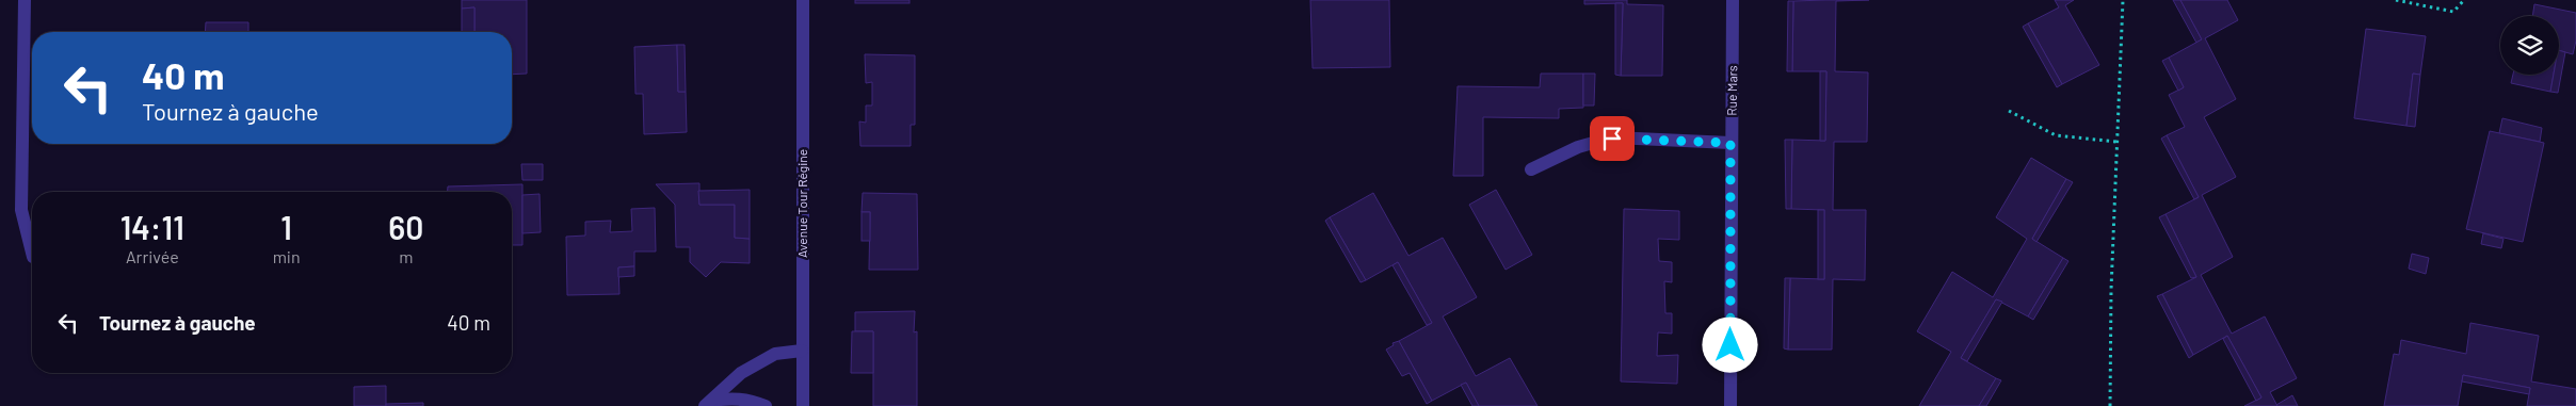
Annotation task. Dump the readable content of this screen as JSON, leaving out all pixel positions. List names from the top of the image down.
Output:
{
  "streets": {
    "street": ["Rue Mars", "Avenue Tour Régine"]
  },
  "page": {
    "turn": ["40 m", "Tournez à gauche"],
    "eta": [
      "14:11",
      "Arrivée",
      "1",
      "min",
      "60",
      "m"
    ],
    "list": [
      {
        "name": "Tournez à gauche",
        "value": "40 m"
      }
    ]
  }
}
